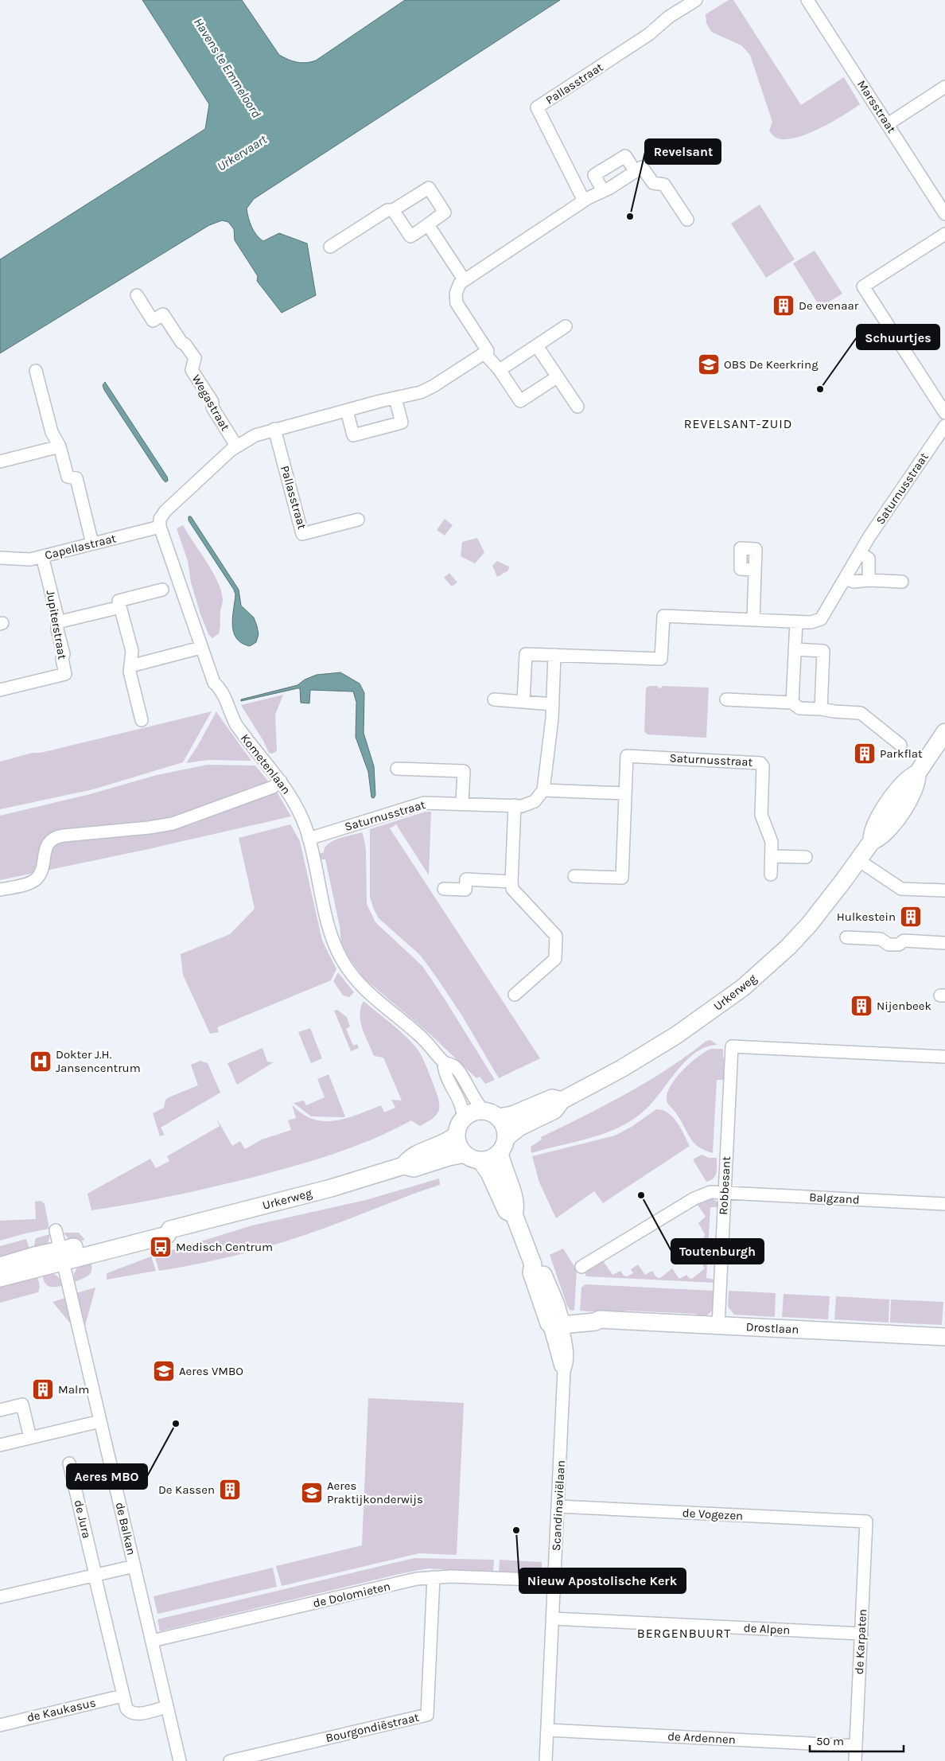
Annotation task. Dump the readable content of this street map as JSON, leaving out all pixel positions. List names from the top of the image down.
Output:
{
  "streets": {
    "main road": ["Urkerweg", "Drostlaan", "Scandinaviëlaan"],
    "street": [
      "Pallasstraat",
      "Marsstraat",
      "Wegastraat",
      "Saturnusstraat",
      "Capellastraat",
      "Jupiterstraat",
      "Kometenlaan",
      "Robbesant",
      "Balgzand",
      "de Vogezen",
      "de Jura",
      "de Balkan",
      "de Dolomieten",
      "de Alpen",
      "de Karpaten",
      "de Kaukasus",
      "Bourgondiëstraat",
      "de Ardennen"
    ]
  },
  "crossings": [
    ["Saturnusstraat", "Kometenlaan"],
    ["Capellastraat", "Jupiterstraat"],
    ["Capellastraat", "Kometenlaan"],
    ["Kometenlaan", "Urkerweg"],
    ["Kometenlaan", "Scandinaviëlaan"],
    ["Urkerweg", "Scandinaviëlaan"],
    ["Urkerweg", "de Balkan"],
    ["Robbesant", "Balgzand"],
    ["Robbesant", "Drostlaan"],
    ["Drostlaan", "Scandinaviëlaan"],
    ["Scandinaviëlaan", "de Vogezen"],
    ["Scandinaviëlaan", "de Dolomieten"],
    ["Scandinaviëlaan", "de Alpen"],
    ["Scandinaviëlaan", "de Ardennen"],
    ["de Vogezen", "de Karpaten"],
    ["de Balkan", "de Dolomieten"],
    ["de Dolomieten", "Bourgondiëstraat"],
    ["de Alpen", "de Karpaten"],
    ["de Karpaten", "de Ardennen"]
  ],
  "districts": ["REVELSANT-ZUID", "BERGENBUURT"],
  "water": ["Havens te Emmeloord", "Urkervaart"],
  "places": {
    "other": [
      "Revelsant",
      "Schuurtjes",
      "Toutenburgh",
      "Aeres MBO",
      "Nieuw Apostolische Kerk"
    ],
    "building": [
      "De evenaar",
      "Parkflat",
      "Hulkestein",
      "Nijenbeek",
      "Malm",
      "De Kassen"
    ],
    "school or university": ["OBS De Keerkring", "Aeres VMBO", "Aeres Praktijkonderwijs"],
    "hospital": ["Dokter J.H. Jansencentrum"],
    "bus stop": ["Medisch Centrum"]
  },
  "scale_bar": "50 m"
}
